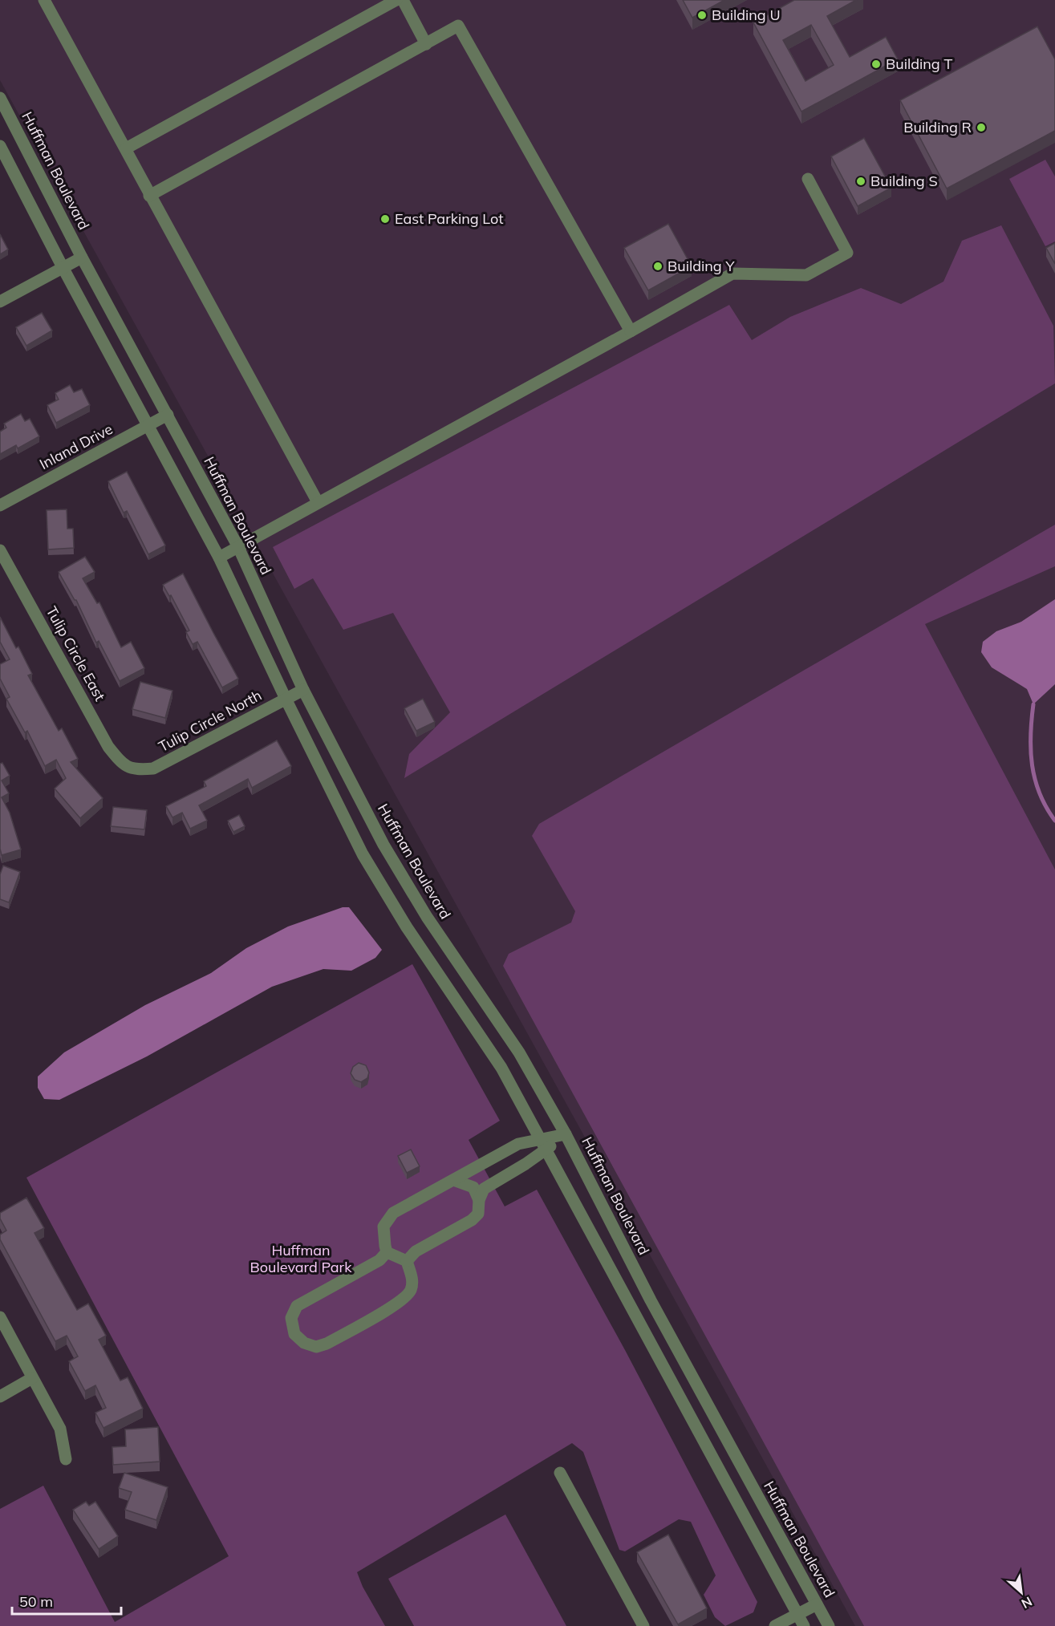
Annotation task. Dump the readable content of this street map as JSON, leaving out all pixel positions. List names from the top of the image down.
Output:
{
  "streets": {
    "street": [
      "Huffman Boulevard",
      "Inland Drive",
      "Tulip Circle East",
      "Tulip Circle North"
    ]
  },
  "crossings": [
    ["Huffman Boulevard", "Inland Drive"],
    ["Huffman Boulevard", "Tulip Circle North"],
    ["Tulip Circle East", "Tulip Circle North"]
  ],
  "parks": ["Huffman Boulevard Park"],
  "places": [
    "Building U",
    "Building T",
    "Building R",
    "Building S",
    "East Parking Lot",
    "Building Y"
  ],
  "scale_bar": "50 m",
  "north": "bottom right"
}
